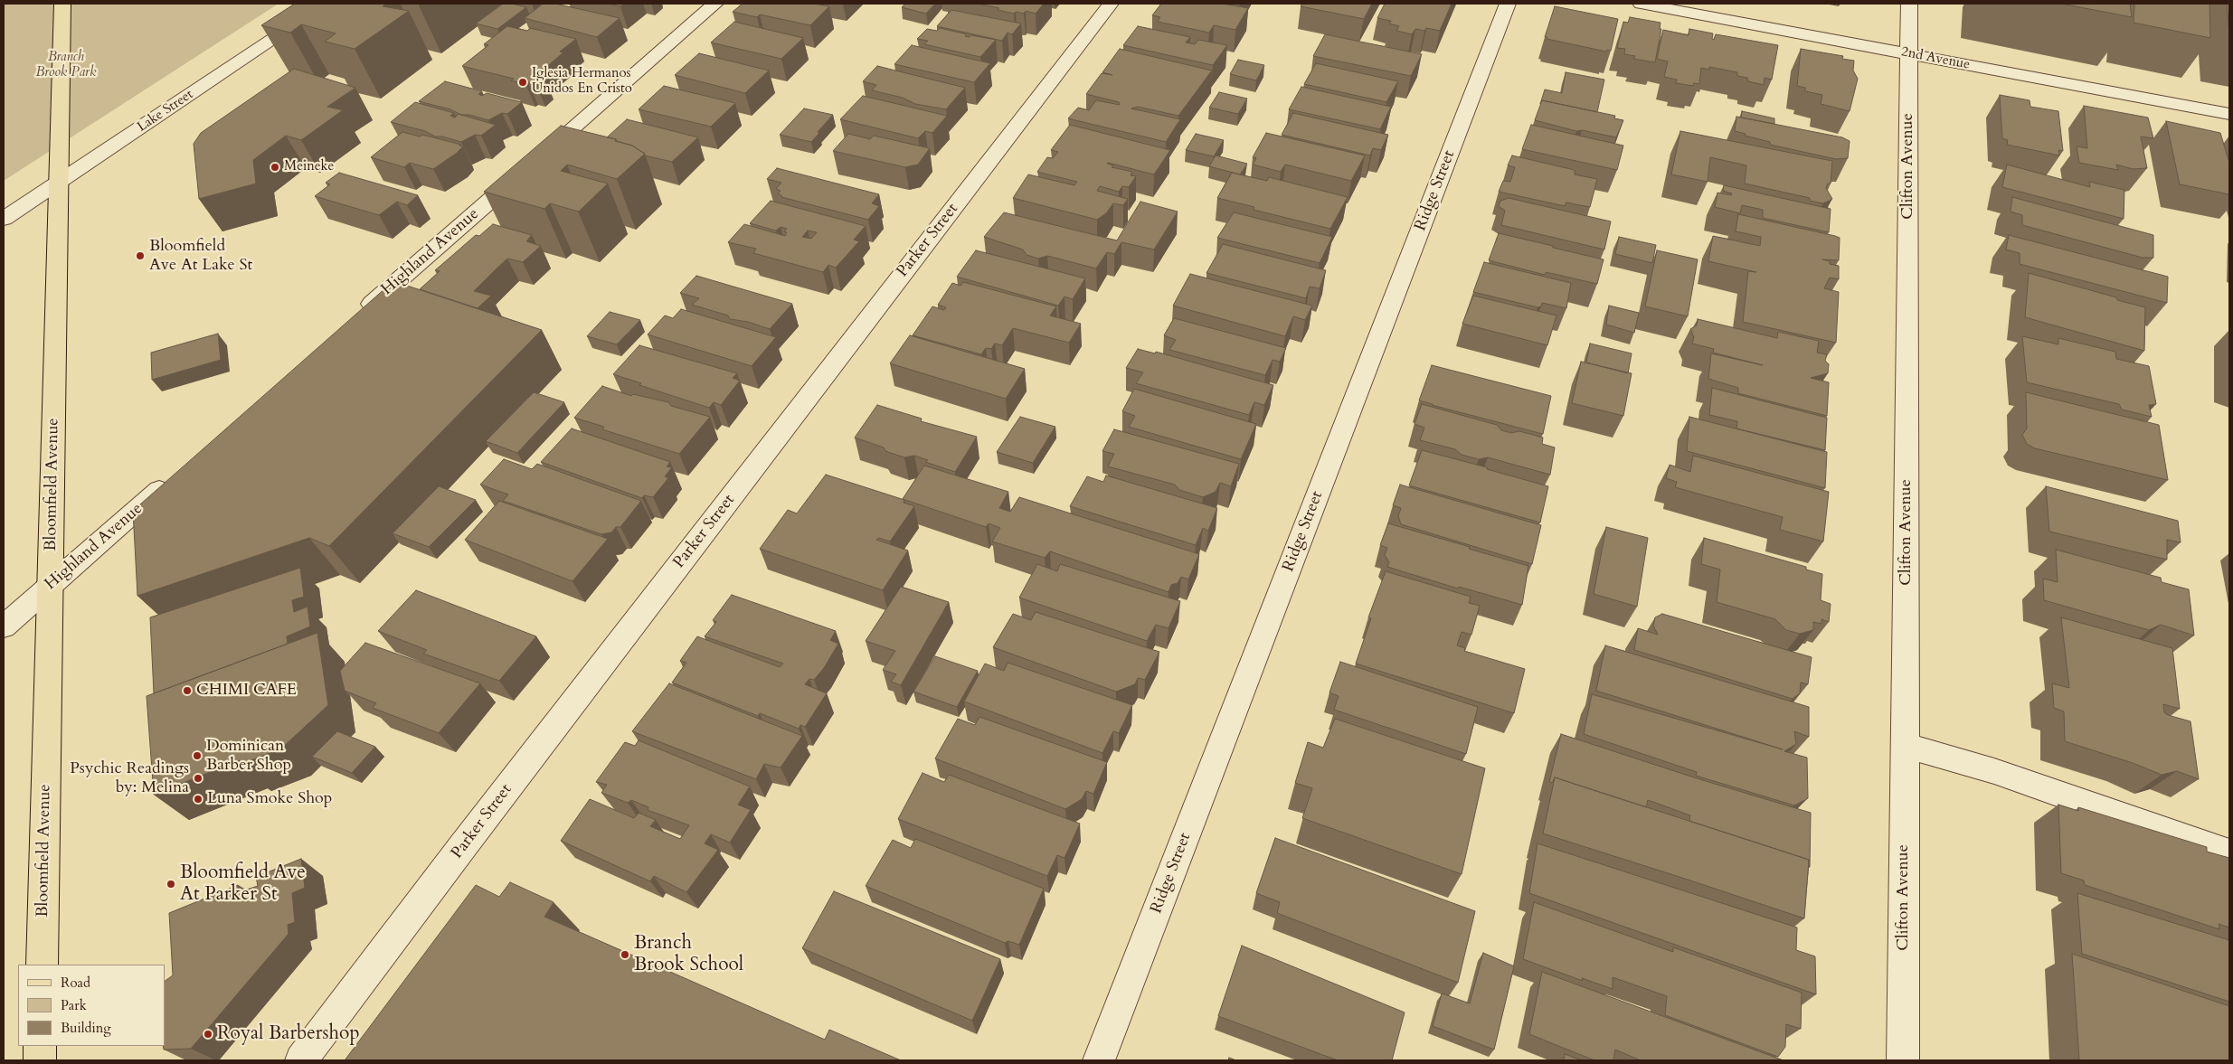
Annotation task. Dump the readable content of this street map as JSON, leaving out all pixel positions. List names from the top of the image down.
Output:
{
  "streets": {
    "main road": ["Bloomfield Avenue"],
    "street": [
      "2nd Avenue",
      "Lake Street",
      "Clifton Avenue",
      "Ridge Street",
      "Parker Street",
      "Highland Avenue"
    ]
  },
  "crossings": [
    ["2nd Avenue", "Clifton Avenue"],
    ["Lake Street", "Bloomfield Avenue"],
    ["Highland Avenue", "Bloomfield Avenue"]
  ],
  "parks": ["Branch Brook Park"],
  "places": [
    "Iglesia Hermanos Unidos En Cristo",
    "Meineke",
    "Bloomfield Ave At Lake St",
    "CHIMI CAFE",
    "Dominican Barber Shop",
    "Psychic Readings by: Melina",
    "Luna Smoke Shop",
    "Bloomfield Ave At Parker St",
    "Branch Brook School",
    "Royal Barbershop"
  ],
  "legend": ["Road", "Park", "Building"]
}
